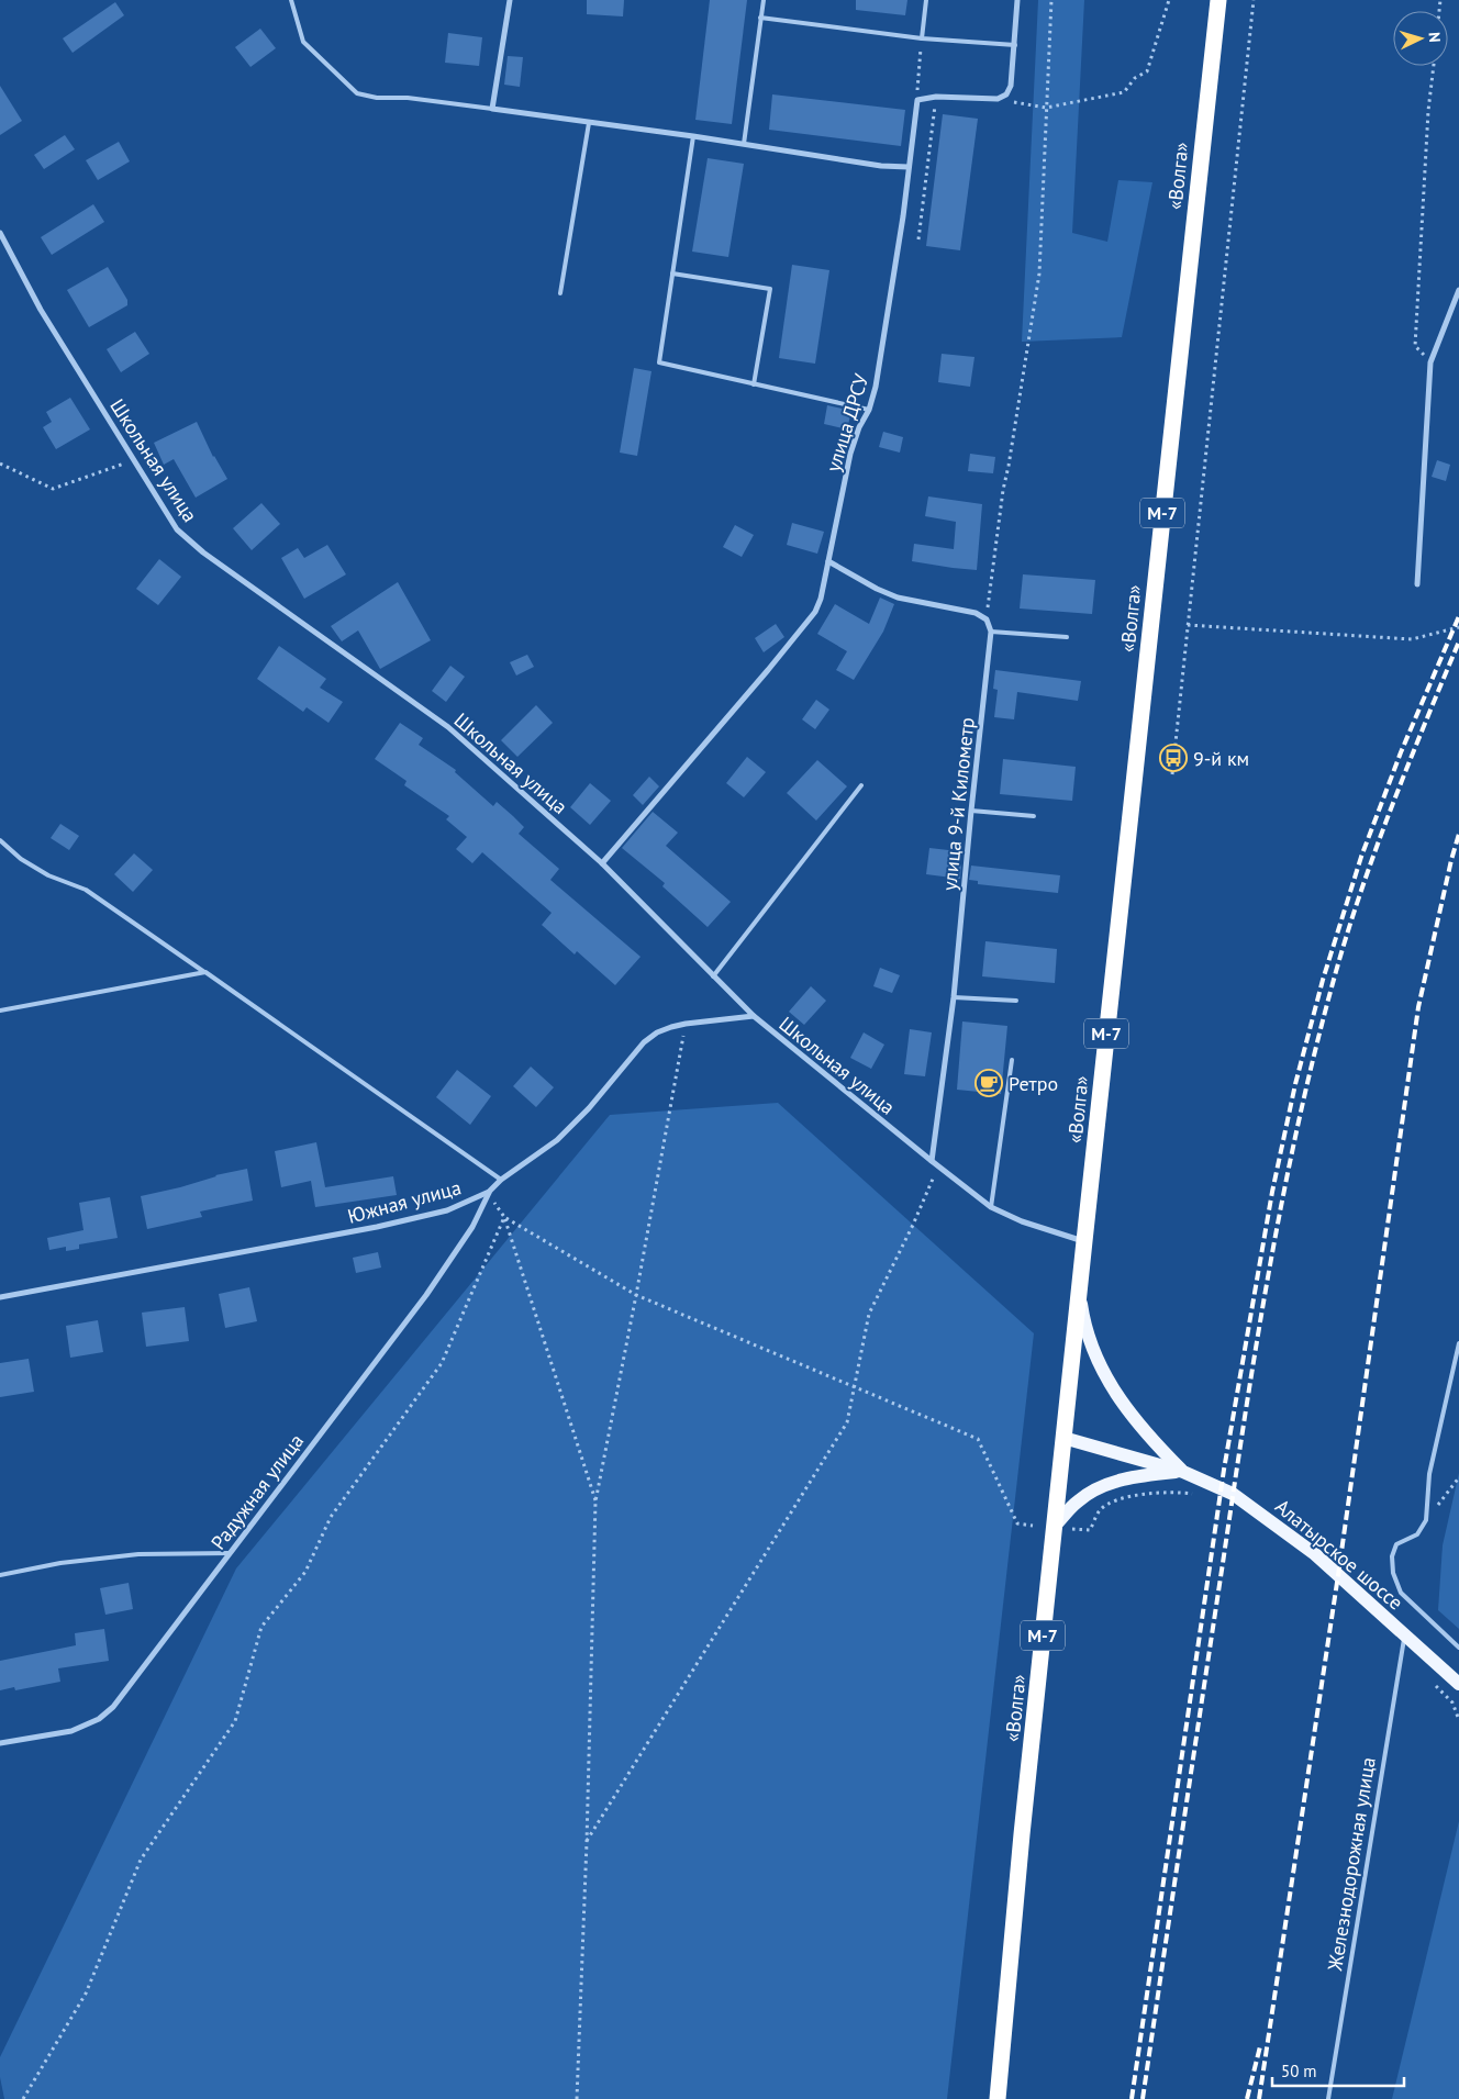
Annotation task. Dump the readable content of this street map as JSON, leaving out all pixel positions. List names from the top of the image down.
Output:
{
  "streets": {
    "highway": ["«Волга»", "М-7"],
    "main road": ["Алатырское шоссе"],
    "street": [
      "улица ДРСУ",
      "Школьная улица",
      "улица 9-й Километр",
      "Южная улица",
      "Радужная улица"
    ],
    "lane": ["Железнодорожная улица"]
  },
  "crossings": [
    ["«Волга»", "Школьная улица"],
    ["«Волга»", "М-7"],
    ["улица ДРСУ", "Школьная улица"],
    ["Школьная улица", "М-7"],
    ["Школьная улица", "улица 9-й Километр"],
    ["Школьная улица", "Южная улица"],
    ["Южная улица", "Радужная улица"],
    ["Алатырское шоссе", "Железнодорожная улица"]
  ],
  "places": {
    "bus stop": ["9-й км"],
    "cafe": ["Ретро"]
  },
  "scale_bar": "50 m",
  "north": "right"
}
